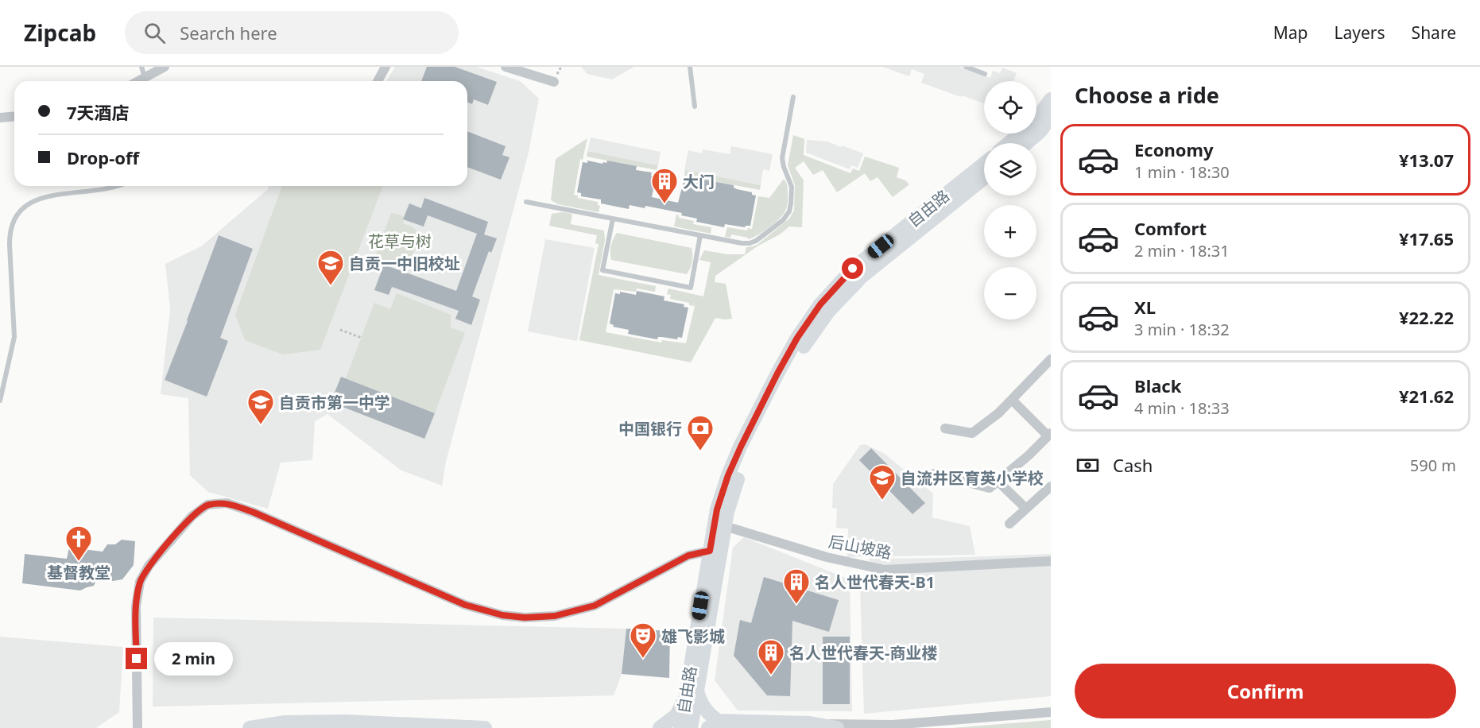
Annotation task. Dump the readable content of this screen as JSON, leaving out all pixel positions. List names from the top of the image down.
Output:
{
  "streets": {
    "main road": ["自由路"],
    "street": ["后山坡路"]
  },
  "crossings": [
    ["自由路", "后山坡路"]
  ],
  "parks": ["花草与树"],
  "places": {
    "building": ["大门", "名人世代春天-B1", "名人世代春天-商业楼"],
    "school or university": ["自贡一中旧校址", "自贡市第一中学", "自流井区育英小学校"],
    "bank": ["中国银行"],
    "church": ["基督教堂"],
    "theatre": ["雄飞影城"]
  },
  "page": {
    "header": "Zipcab",
    "search": "Search here",
    "nav": ["Map", "Layers", "Share"],
    "heading": "Choose a ride",
    "map_buttons": ["+", "−"],
    "banner": ["7天酒店", "Drop-off"],
    "list": [
      {
        "name": "Economy",
        "note": "1 min · 18:30",
        "value": "¥13.07"
      },
      {
        "name": "Comfort",
        "note": "2 min · 18:31",
        "value": "¥17.65"
      },
      {
        "name": "XL",
        "note": "3 min · 18:32",
        "value": "¥22.22"
      },
      {
        "name": "Black",
        "note": "4 min · 18:33",
        "value": "¥21.62"
      }
    ],
    "pay": ["Cash", "590 m"],
    "bubble": "2 min",
    "buttons": "Confirm"
  }
}
